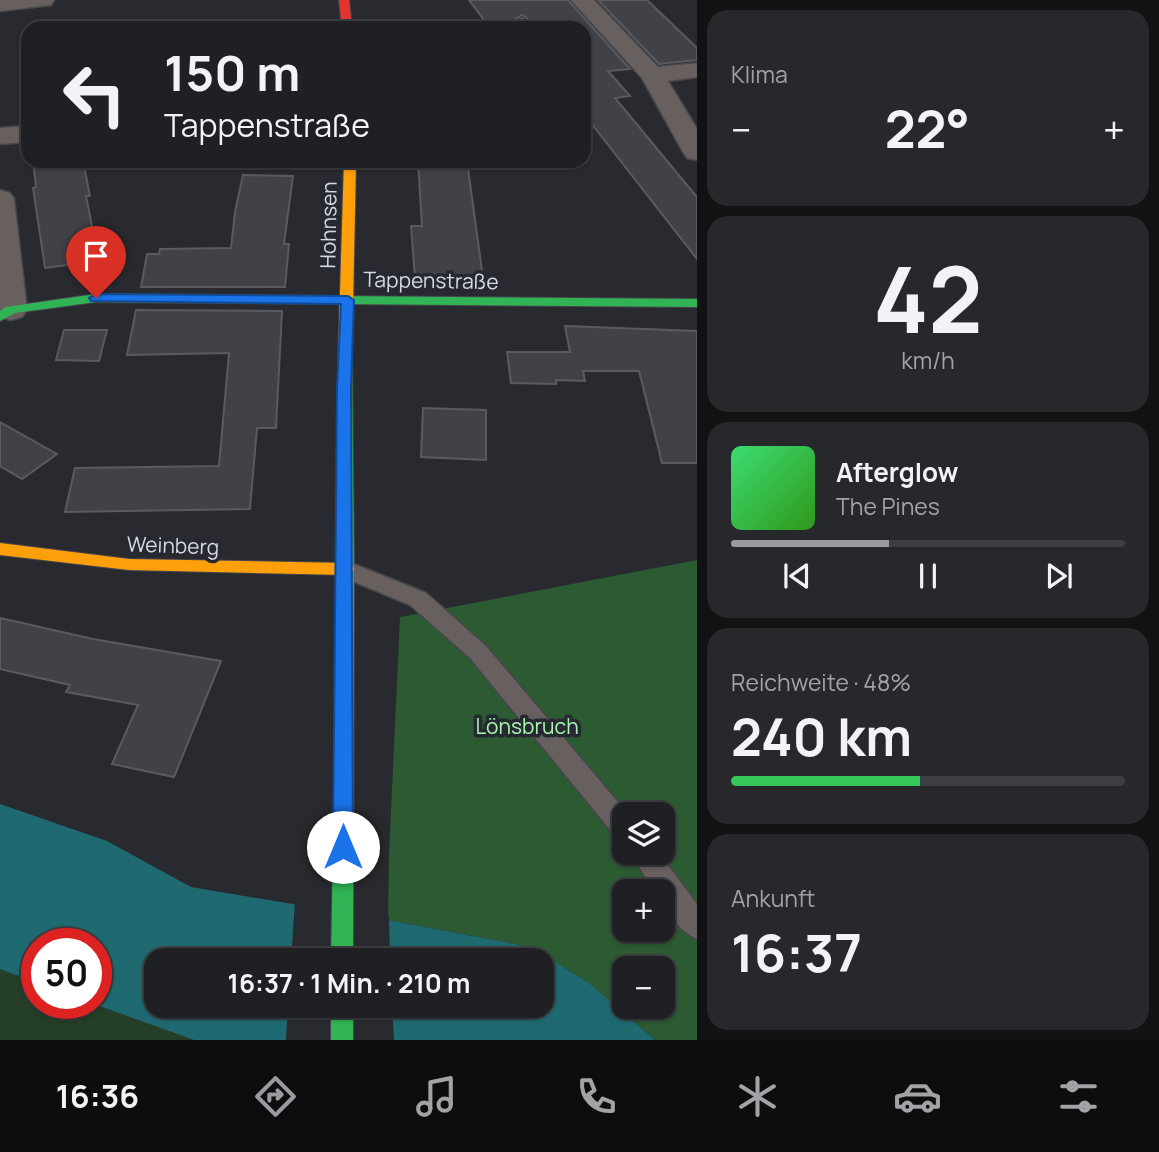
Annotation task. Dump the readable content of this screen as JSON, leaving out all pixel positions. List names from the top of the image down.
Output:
{
  "streets": {
    "main road": ["Hohnsen", "Tappenstraße", "Weinberg"]
  },
  "crossings": [
    ["Hohnsen", "Tappenstraße"],
    ["Hohnsen", "Weinberg"]
  ],
  "parks": ["Lönsbruch"],
  "page": {
    "tile": [
      "Klima",
      ["42", "km/h"],
      ["Reichweite · 48%", "240 km"],
      ["Ankunft", "16:37"]
    ],
    "turn": ["150 m", "Tappenstraße"],
    "heat": ["−", "22°", "+"],
    "song": ["Afterglow", "The Pines"],
    "map_buttons": ["+", "−"],
    "limit": "50",
    "trip": "16:37 · 1 Min. · 210 m",
    "tabs": "16:36"
  }
}
